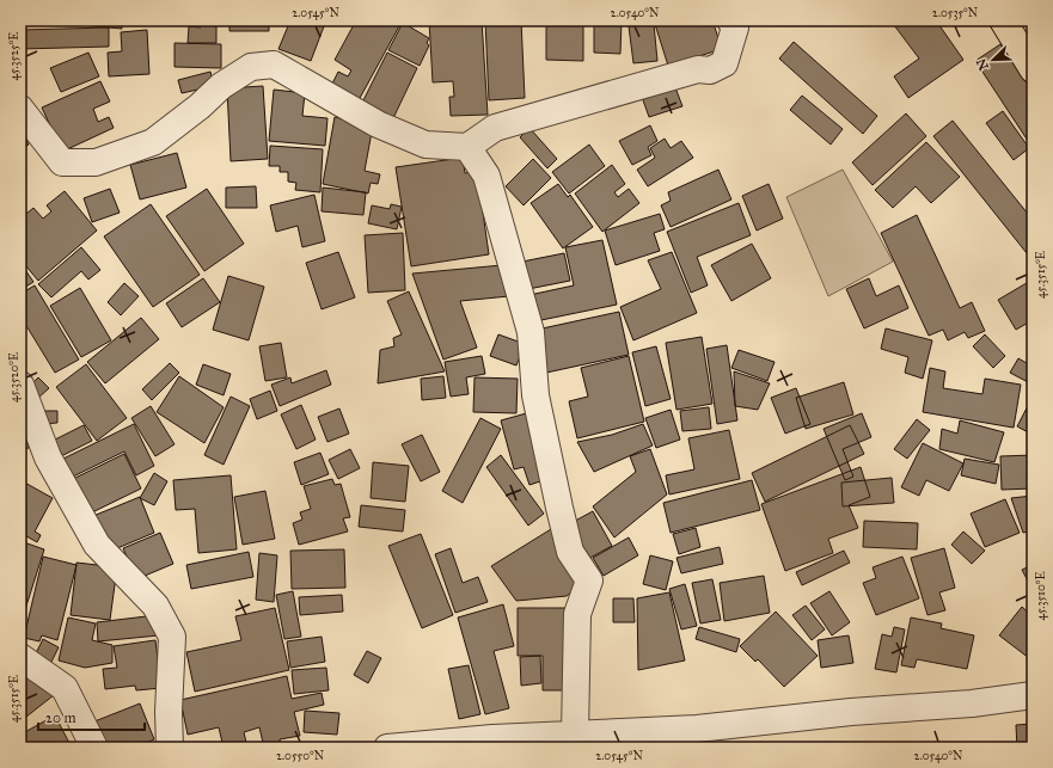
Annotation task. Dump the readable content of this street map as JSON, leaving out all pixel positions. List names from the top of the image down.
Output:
{
  "scale_bar": "20 m",
  "north": "bottom left",
  "coordinates": [
    "2.0545°N",
    "2.0540°N",
    "2.0535°N",
    "45.3525°E",
    "45.3515°E",
    "45.3520°E",
    "45.3510°E",
    "2.0550°N"
  ]
}
